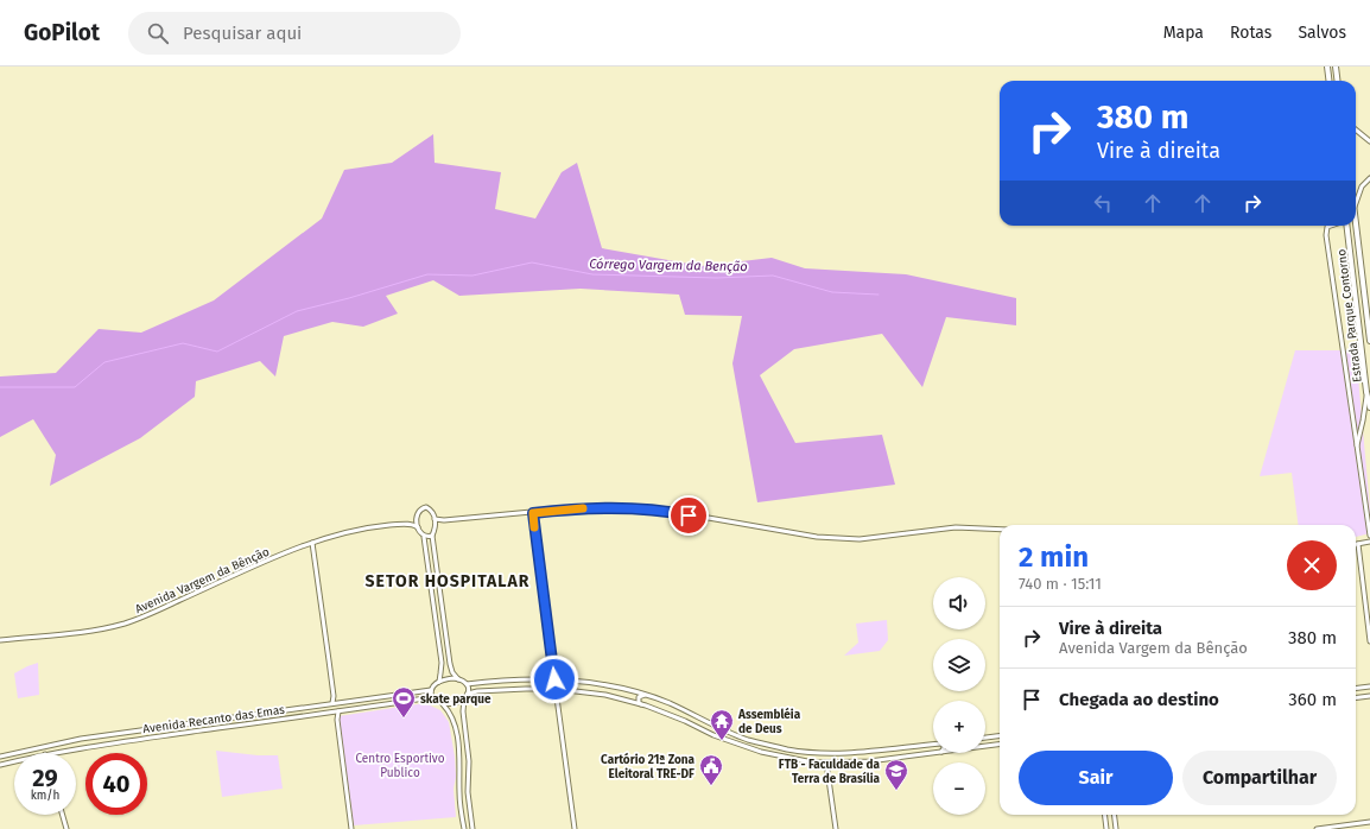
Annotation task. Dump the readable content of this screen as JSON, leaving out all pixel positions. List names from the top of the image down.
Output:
{
  "streets": {
    "highway": ["Estrada Parque Contorno"],
    "main road": ["Avenida Vargem da Bênção", "Avenida Recanto das Emas"]
  },
  "districts": ["SETOR HOSPITALAR"],
  "water": ["Córrego Vargem da Benção"],
  "parks": ["Centro Esportivo Publico"],
  "places": {
    "sports": ["skate parque"],
    "temple": ["Assembléia de Deus"],
    "public building": ["Cartório 21ª Zona Eleitoral TRE-DF"],
    "school or university": ["FTB - Faculdade da Terra de Brasília"]
  },
  "page": {
    "header": "GoPilot",
    "search": "Pesquisar aqui",
    "nav": ["Mapa", "Rotas", "Salvos"],
    "turn": ["380 m", "Vire à direita"],
    "heading": ["2 min", "740 m · 15:11"],
    "map_buttons": ["+", "−"],
    "list": [
      {
        "name": "Vire à direita",
        "note": "Avenida Vargem da Bênção",
        "value": "380 m"
      },
      {
        "name": "Chegada ao destino",
        "value": "360 m"
      }
    ],
    "buttons": ["Sair", "Compartilhar"],
    "speed": "29 km/h",
    "limit": "40"
  }
}
